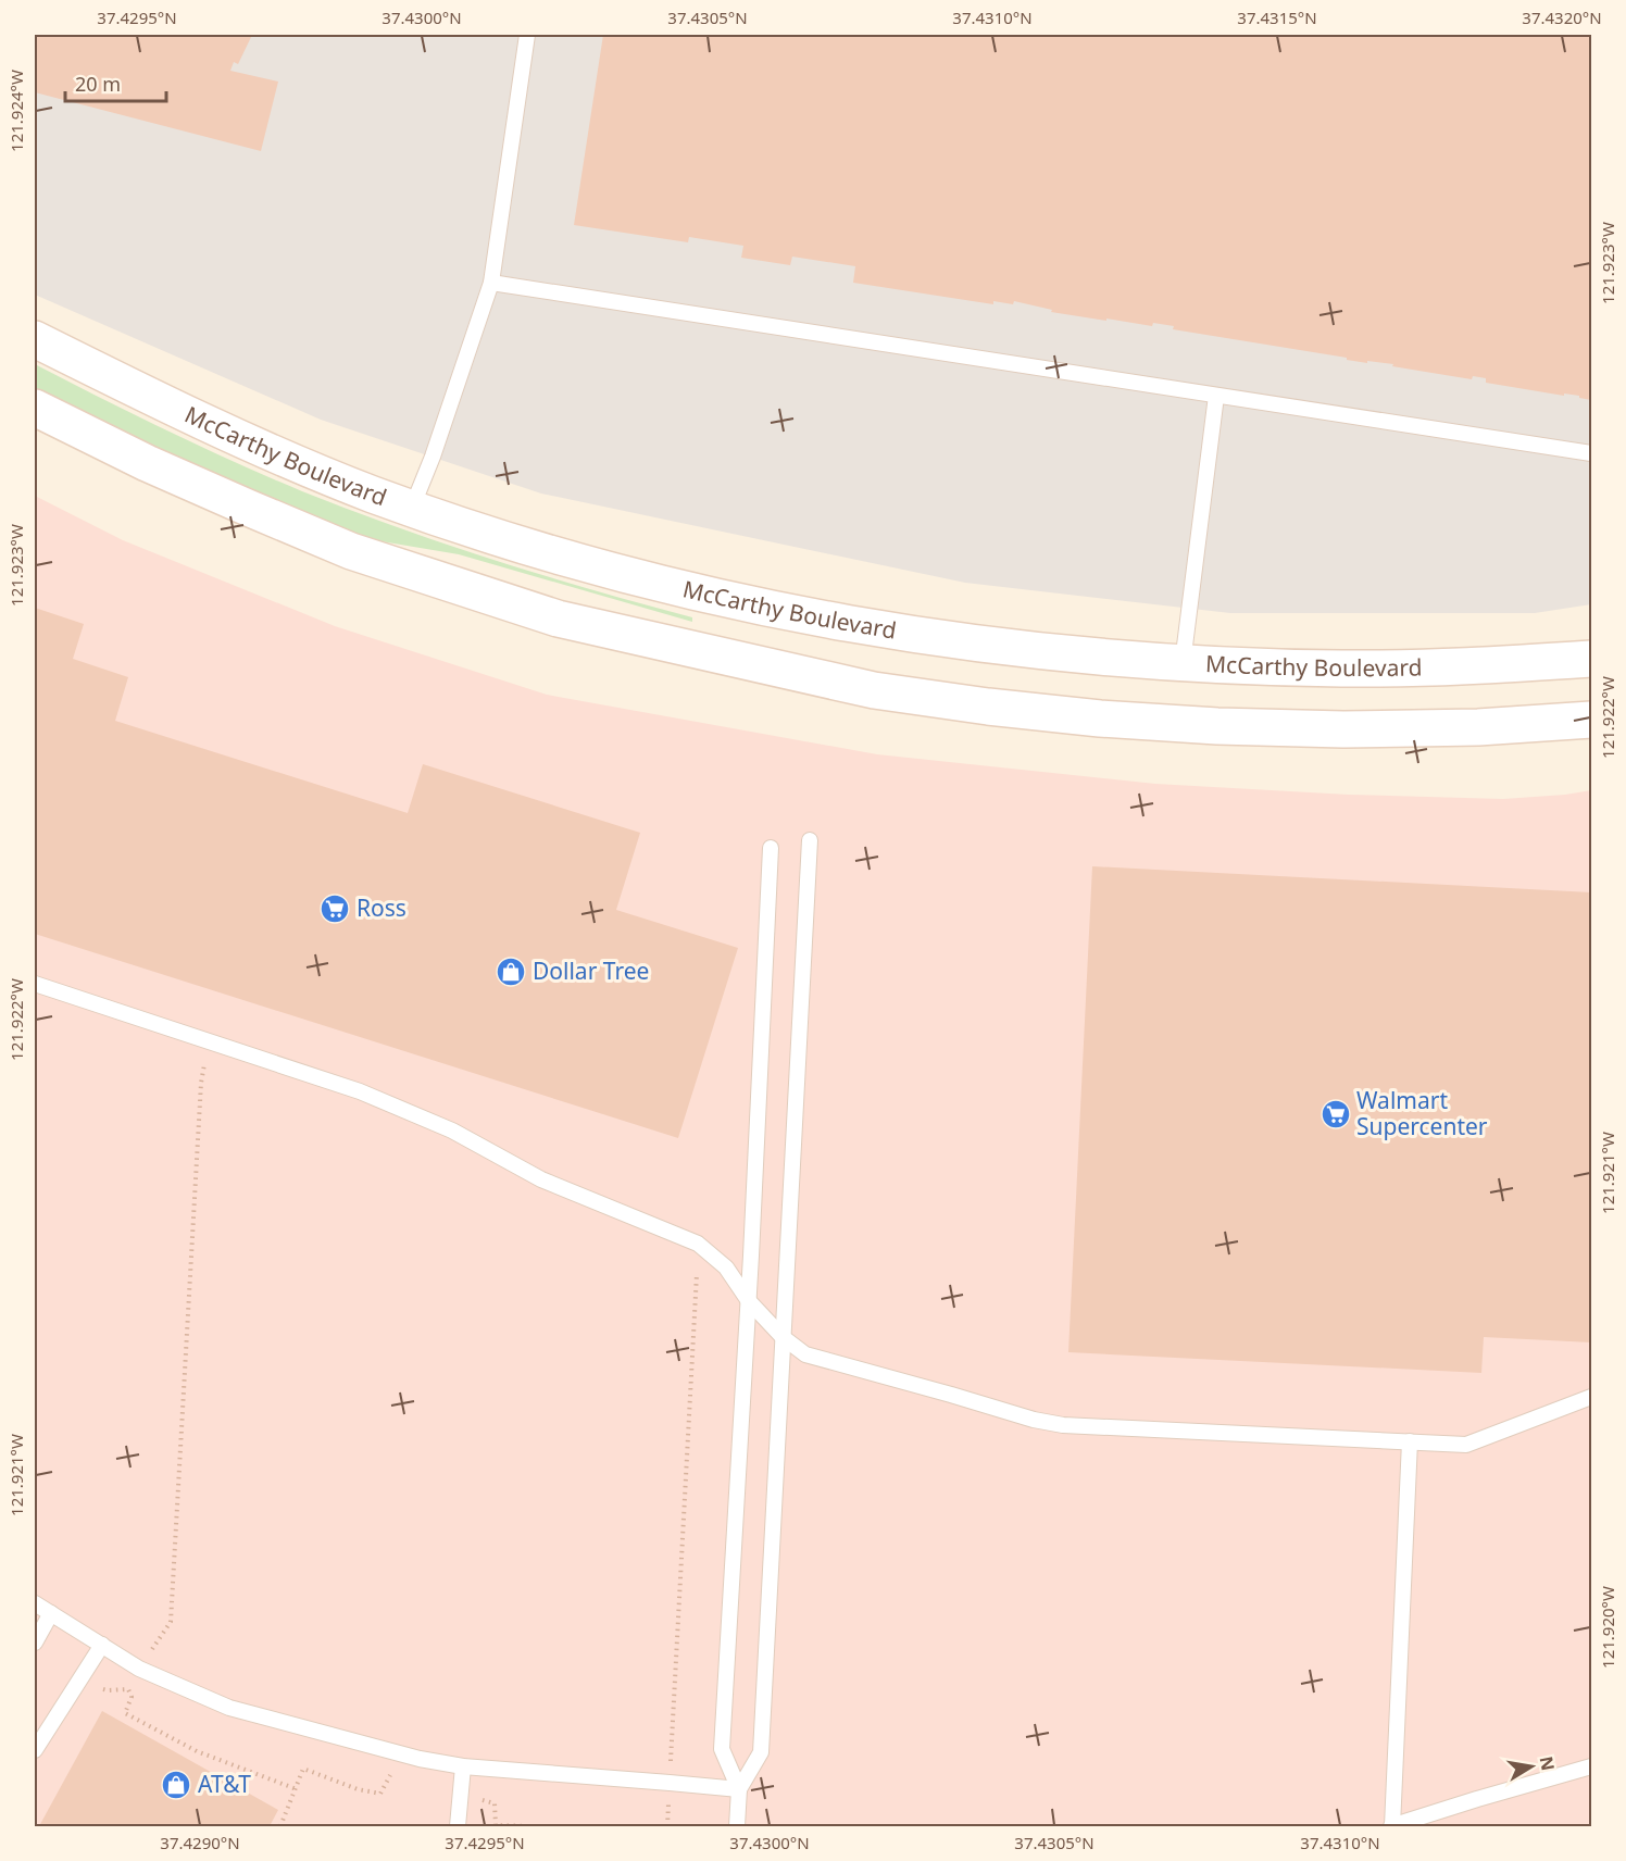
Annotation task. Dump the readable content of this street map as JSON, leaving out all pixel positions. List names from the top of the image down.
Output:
{
  "streets": {
    "main road": ["McCarthy Boulevard"]
  },
  "places": {
    "supermarket": ["Ross", "Walmart Supercenter"],
    "shop": ["Dollar Tree", "AT&T"]
  },
  "scale_bar": "20 m",
  "north": "right",
  "coordinates": [
    "37.4295°N",
    "37.4300°N",
    "37.4305°N",
    "37.4310°N",
    "37.4315°N",
    "37.4320°N",
    "121.924°W",
    "121.923°W",
    "121.922°W",
    "121.921°W",
    "121.920°W",
    "37.4290°N"
  ]
}
